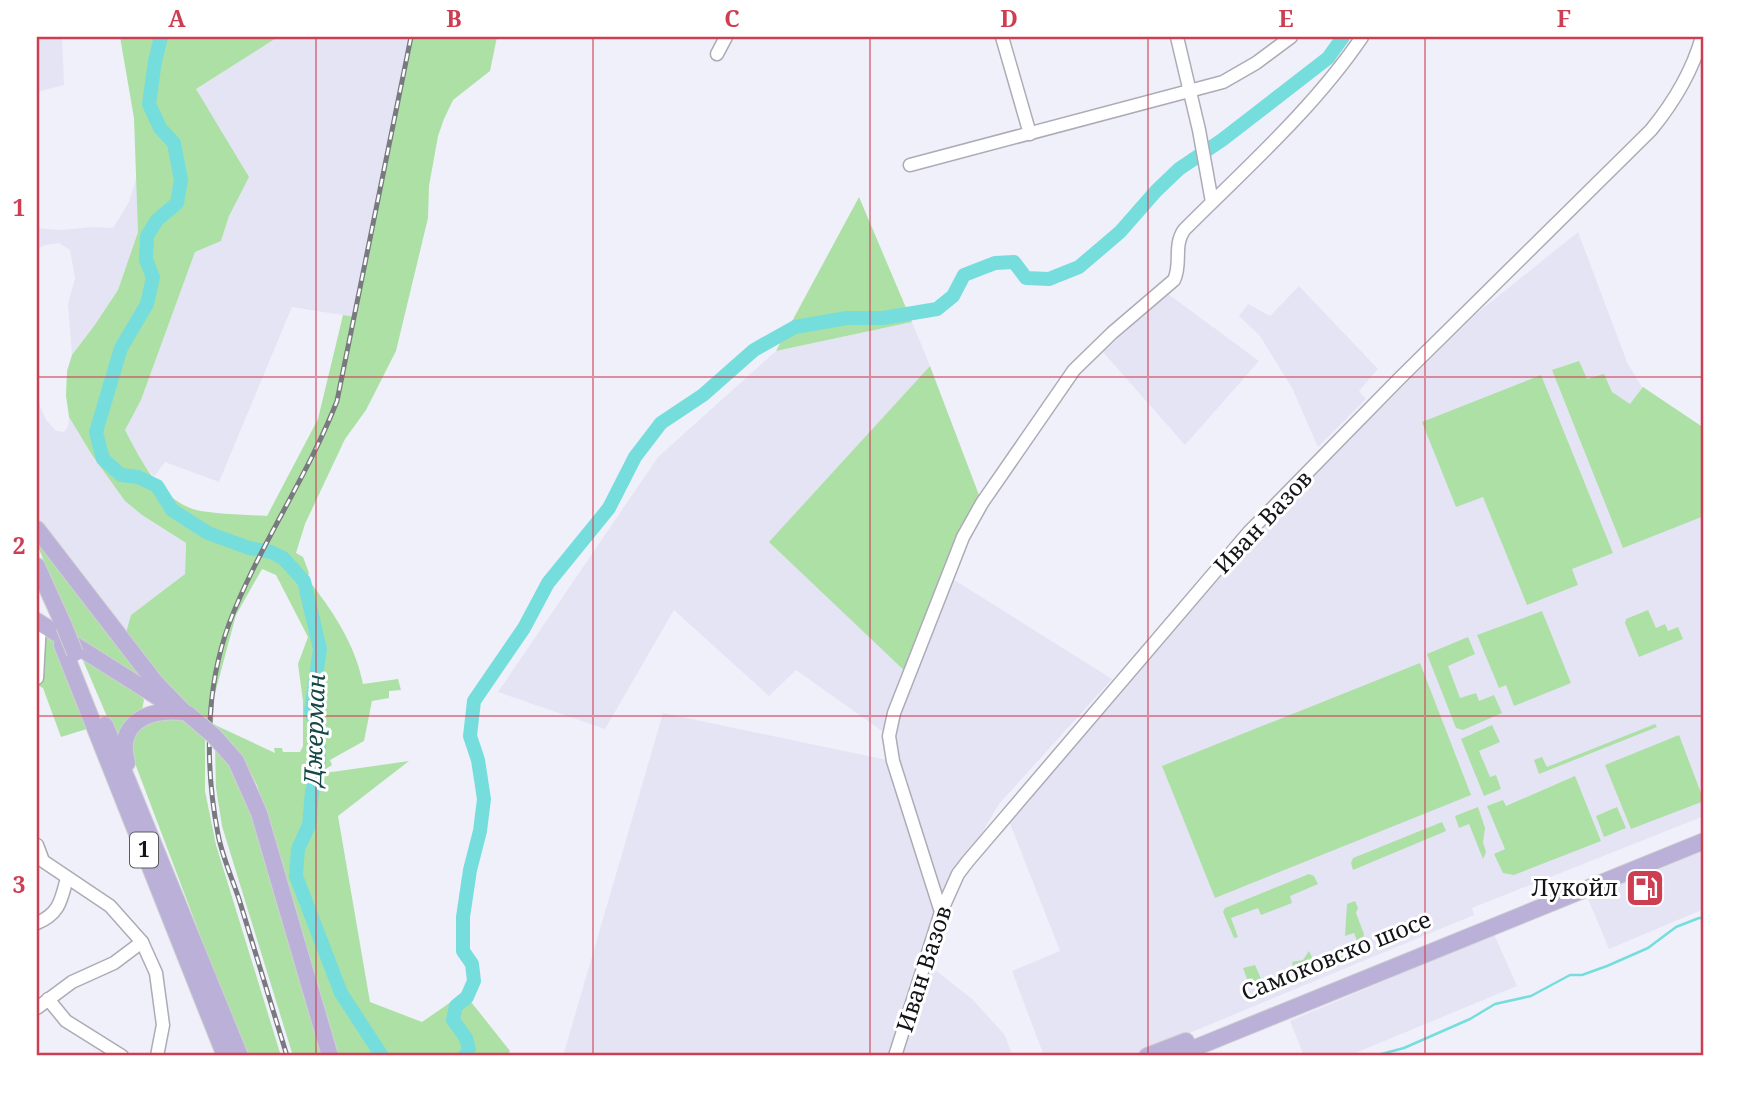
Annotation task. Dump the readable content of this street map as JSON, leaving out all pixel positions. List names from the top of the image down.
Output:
{
  "streets": {
    "main road": ["1", "Самоковско шосе"],
    "street": ["Иван Вазов"]
  },
  "water": ["Джерман"],
  "places": {
    "fuel station": ["Лукойл"]
  },
  "grid": {
    "columns": [
      "A",
      "B",
      "C",
      "D",
      "E",
      "F"
    ],
    "rows": ["1", "2", "3"]
  }
}
